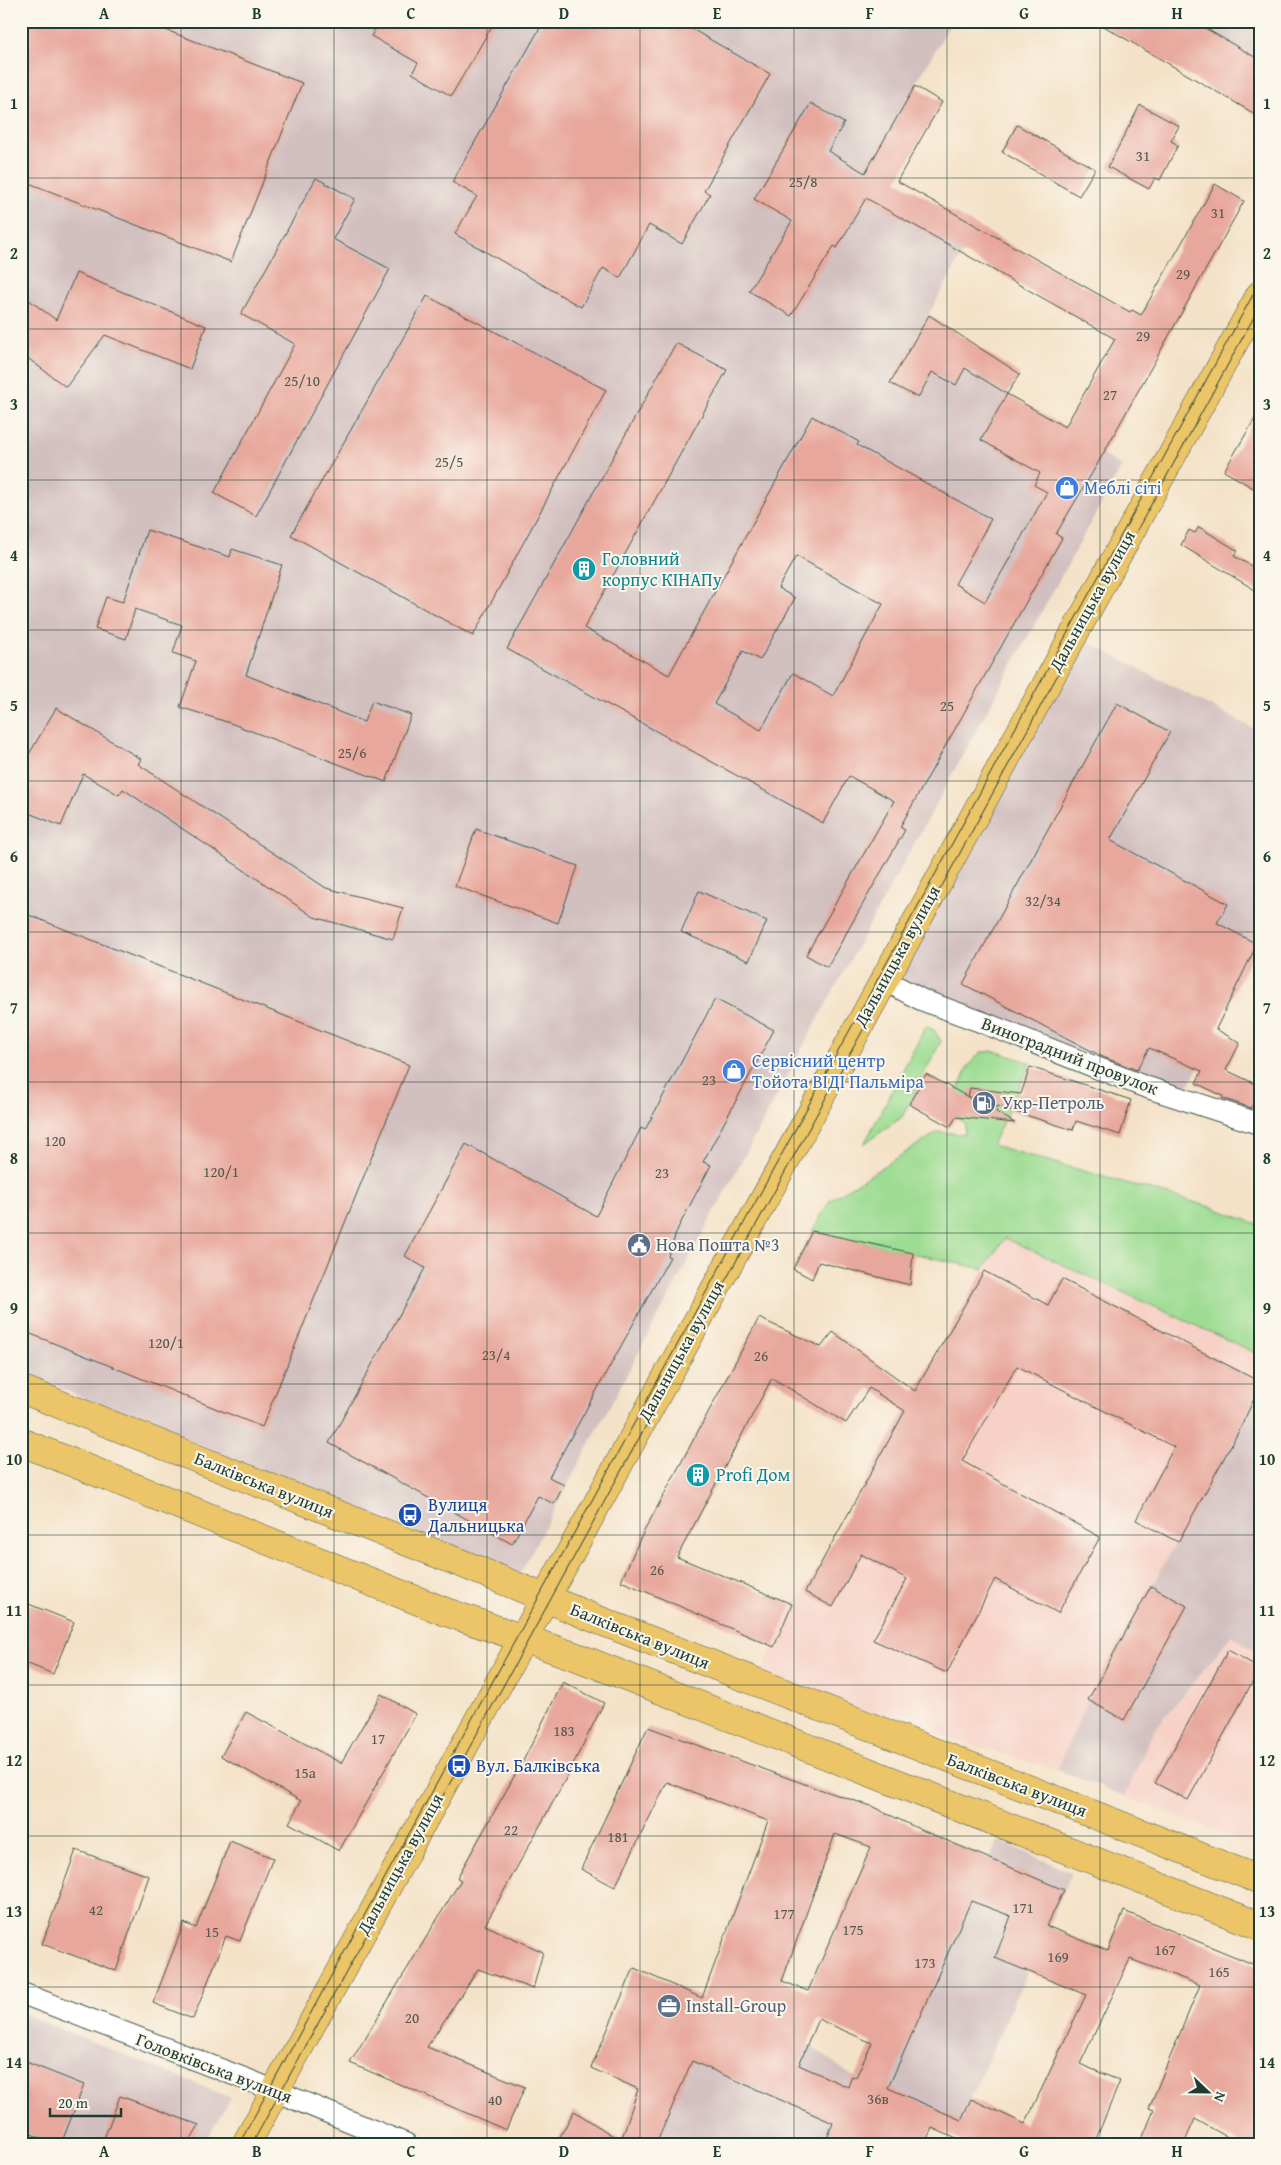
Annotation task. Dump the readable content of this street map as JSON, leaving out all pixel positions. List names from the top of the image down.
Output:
{
  "streets": {
    "main road": ["Дальницька вулиця", "Балківська вулиця"],
    "street": ["Виноградний провулок", "Головківська вулиця"]
  },
  "crossings": [
    ["Дальницька вулиця", "Виноградний провулок"],
    ["Дальницька вулиця", "Балківська вулиця"],
    ["Дальницька вулиця", "Головківська вулиця"]
  ],
  "places": {
    "shop": ["Меблі сіті", "Сервісний центр Тойота ВІДІ Пальміра"],
    "building": ["Головний корпус КІНАПу", "Profi Дом"],
    "fuel station": ["Укр-Петроль"],
    "public building": ["Нова Пошта №3"],
    "bus stop": ["Вулиця Дальницька", "Вул. Балківська"],
    "office": ["Install-Group"]
  },
  "house_numbers": [
    "31",
    "25/8",
    "31",
    "29",
    "29",
    "25/10",
    "27",
    "25/5",
    "25",
    "25/6",
    "32/34",
    "23",
    "120",
    "120/1",
    "23",
    "120/1",
    "23/4",
    "26",
    "26",
    "183",
    "17",
    "15а",
    "22",
    "181",
    "171",
    "42",
    "177",
    "175",
    "15",
    "167",
    "169",
    "173",
    "165",
    "20",
    "36в",
    "40"
  ],
  "scale_bar": "20 m",
  "north": "right",
  "grid": {
    "columns": [
      "A",
      "B",
      "C",
      "D",
      "E",
      "F",
      "G",
      "H"
    ],
    "rows": [
      "1",
      "2",
      "3",
      "4",
      "5",
      "6",
      "7",
      "8",
      "9",
      "10",
      "11",
      "12",
      "13",
      "14"
    ]
  }
}
